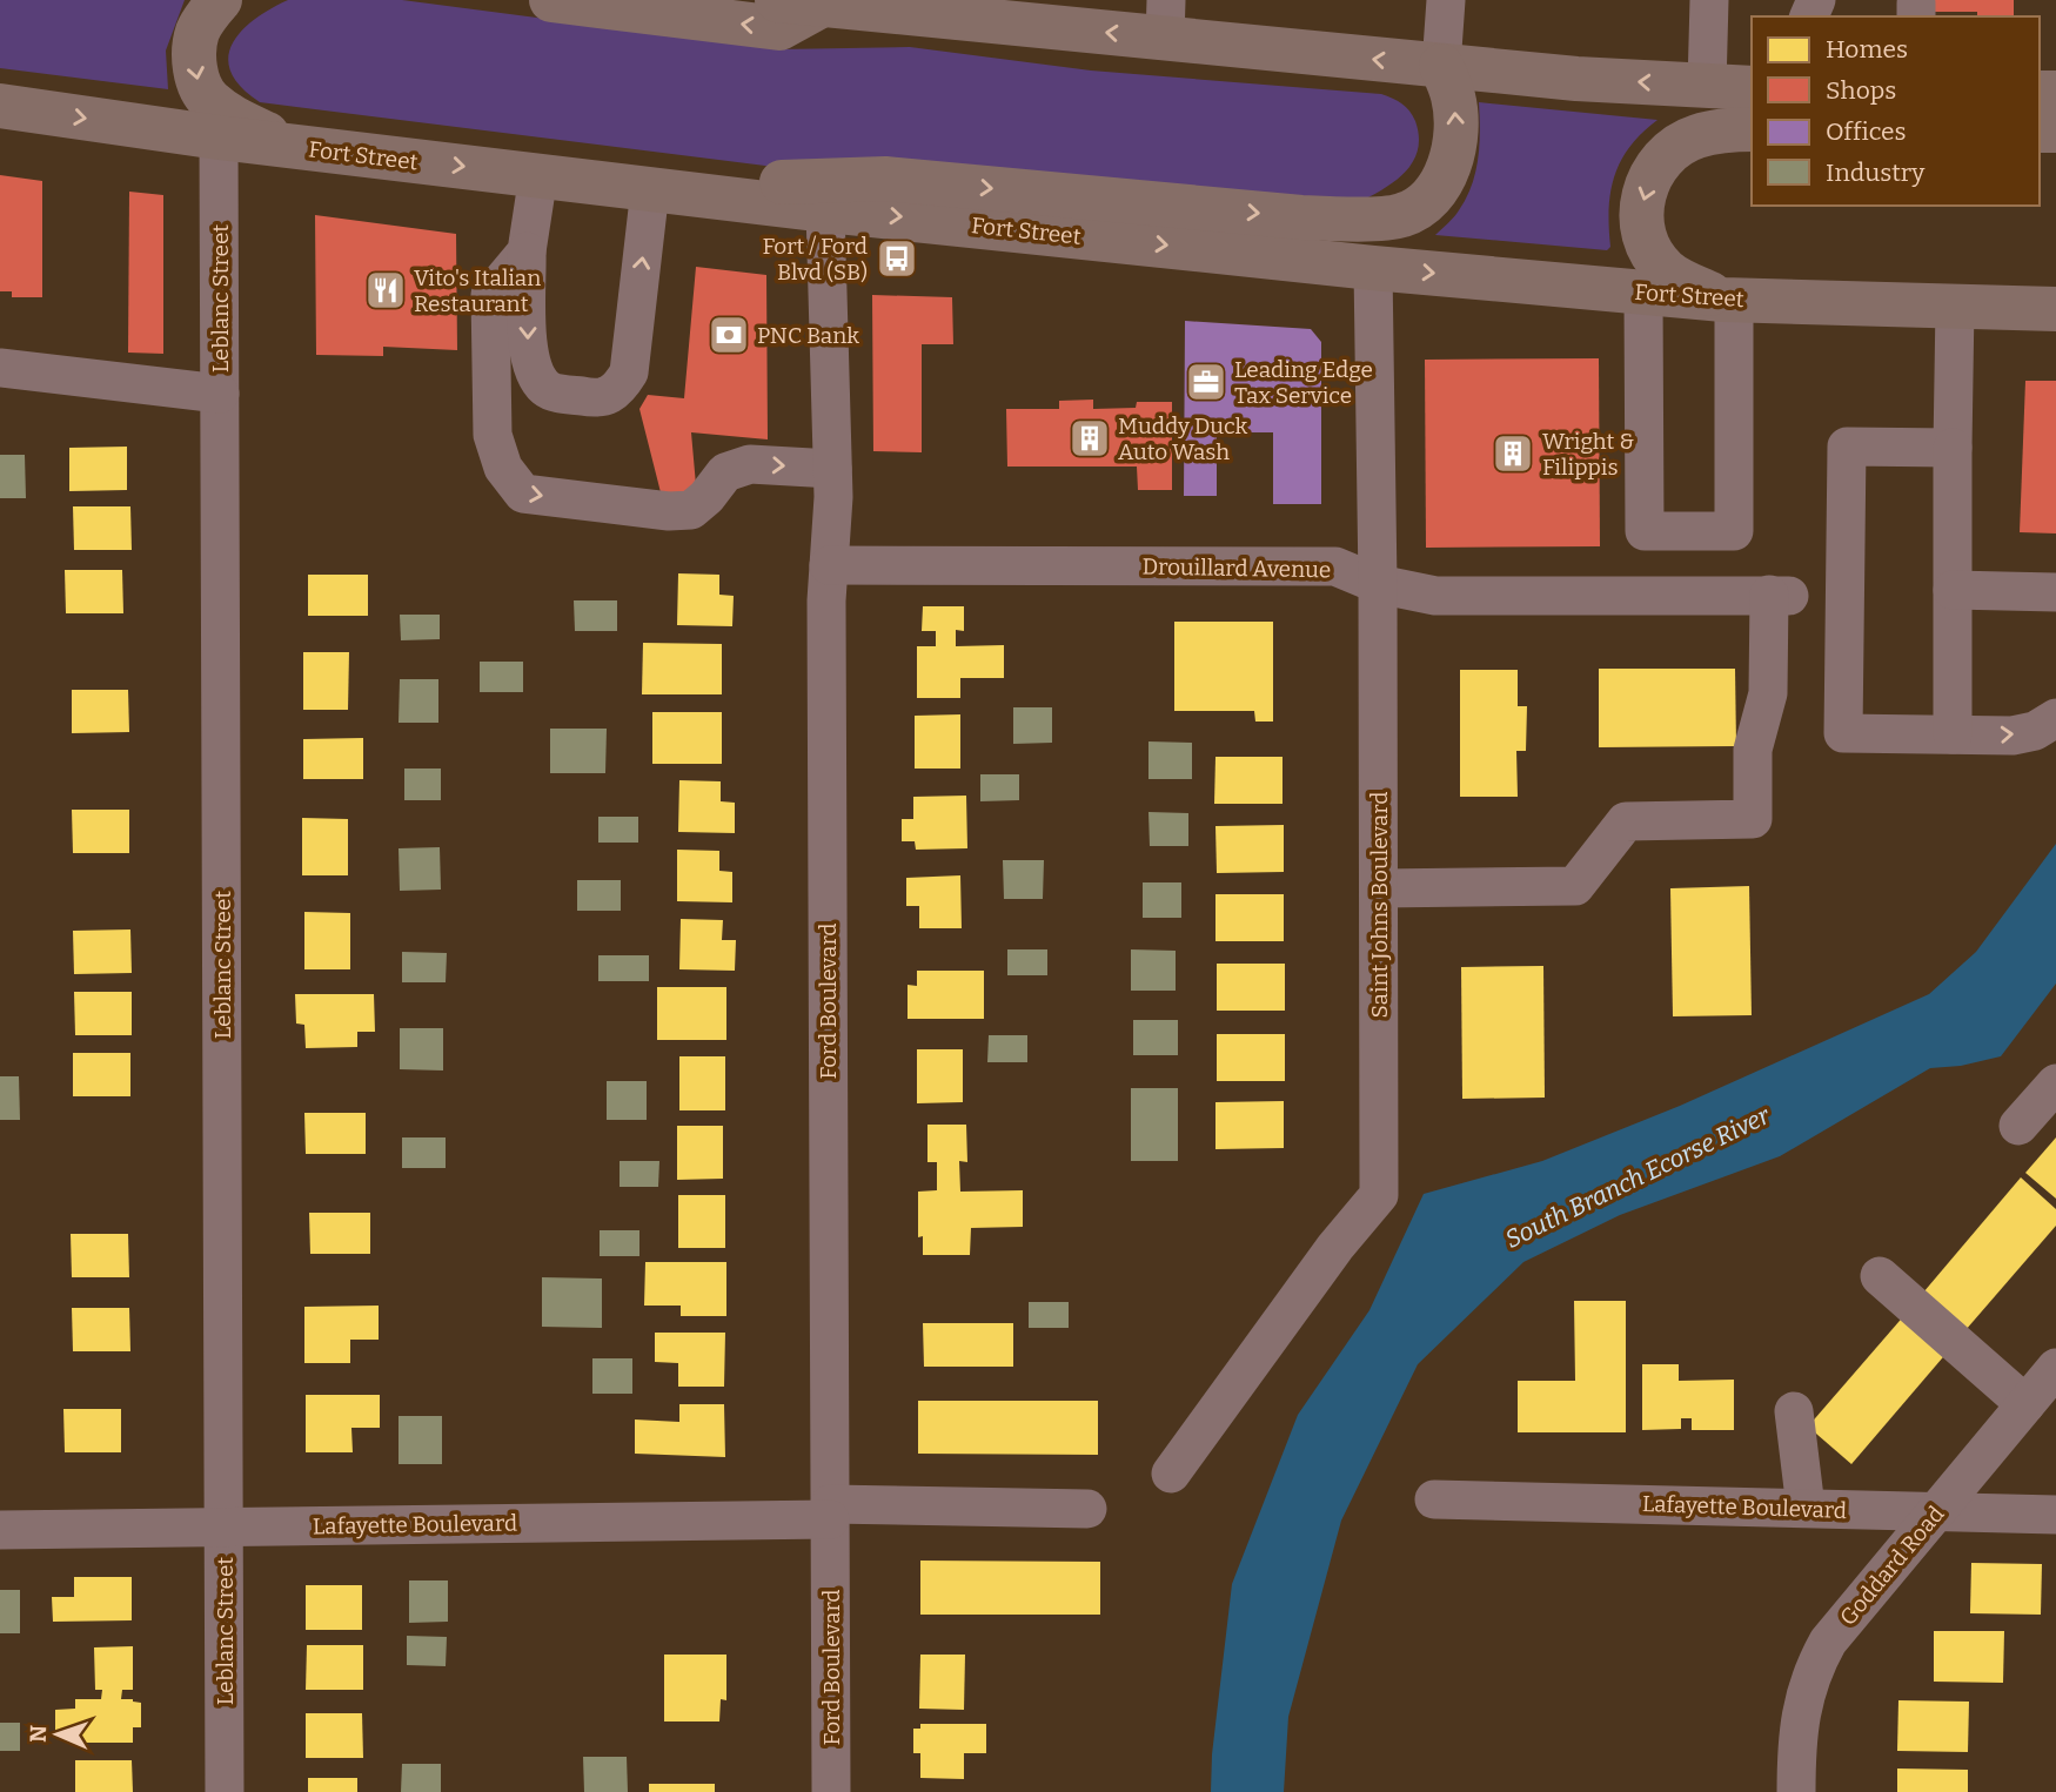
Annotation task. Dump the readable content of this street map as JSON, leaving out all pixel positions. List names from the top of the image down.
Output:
{
  "streets": {
    "main road": ["Fort Street"],
    "street": [
      "Leblanc Street",
      "Drouillard Avenue",
      "Saint Johns Boulevard",
      "Ford Boulevard",
      "Lafayette Boulevard",
      "Goddard Road"
    ]
  },
  "crossings": [
    ["Fort Street", "Leblanc Street"],
    ["Fort Street", "Saint Johns Boulevard"],
    ["Fort Street", "Ford Boulevard"],
    ["Leblanc Street", "Lafayette Boulevard"],
    ["Drouillard Avenue", "Saint Johns Boulevard"],
    ["Drouillard Avenue", "Ford Boulevard"],
    ["Ford Boulevard", "Lafayette Boulevard"],
    ["Lafayette Boulevard", "Goddard Road"]
  ],
  "water": ["South Branch Ecorse River"],
  "places": {
    "bus stop": ["Fort / Ford Blvd (SB)"],
    "restaurant": ["Vito's Italian Restaurant"],
    "bank": ["PNC Bank"],
    "office": ["Leading Edge Tax Service"],
    "building": ["Muddy Duck Auto Wash", "Wright & Filippis"]
  },
  "legend": [
    "Homes",
    "Shops",
    "Offices",
    "Industry"
  ],
  "north": "left"
}
